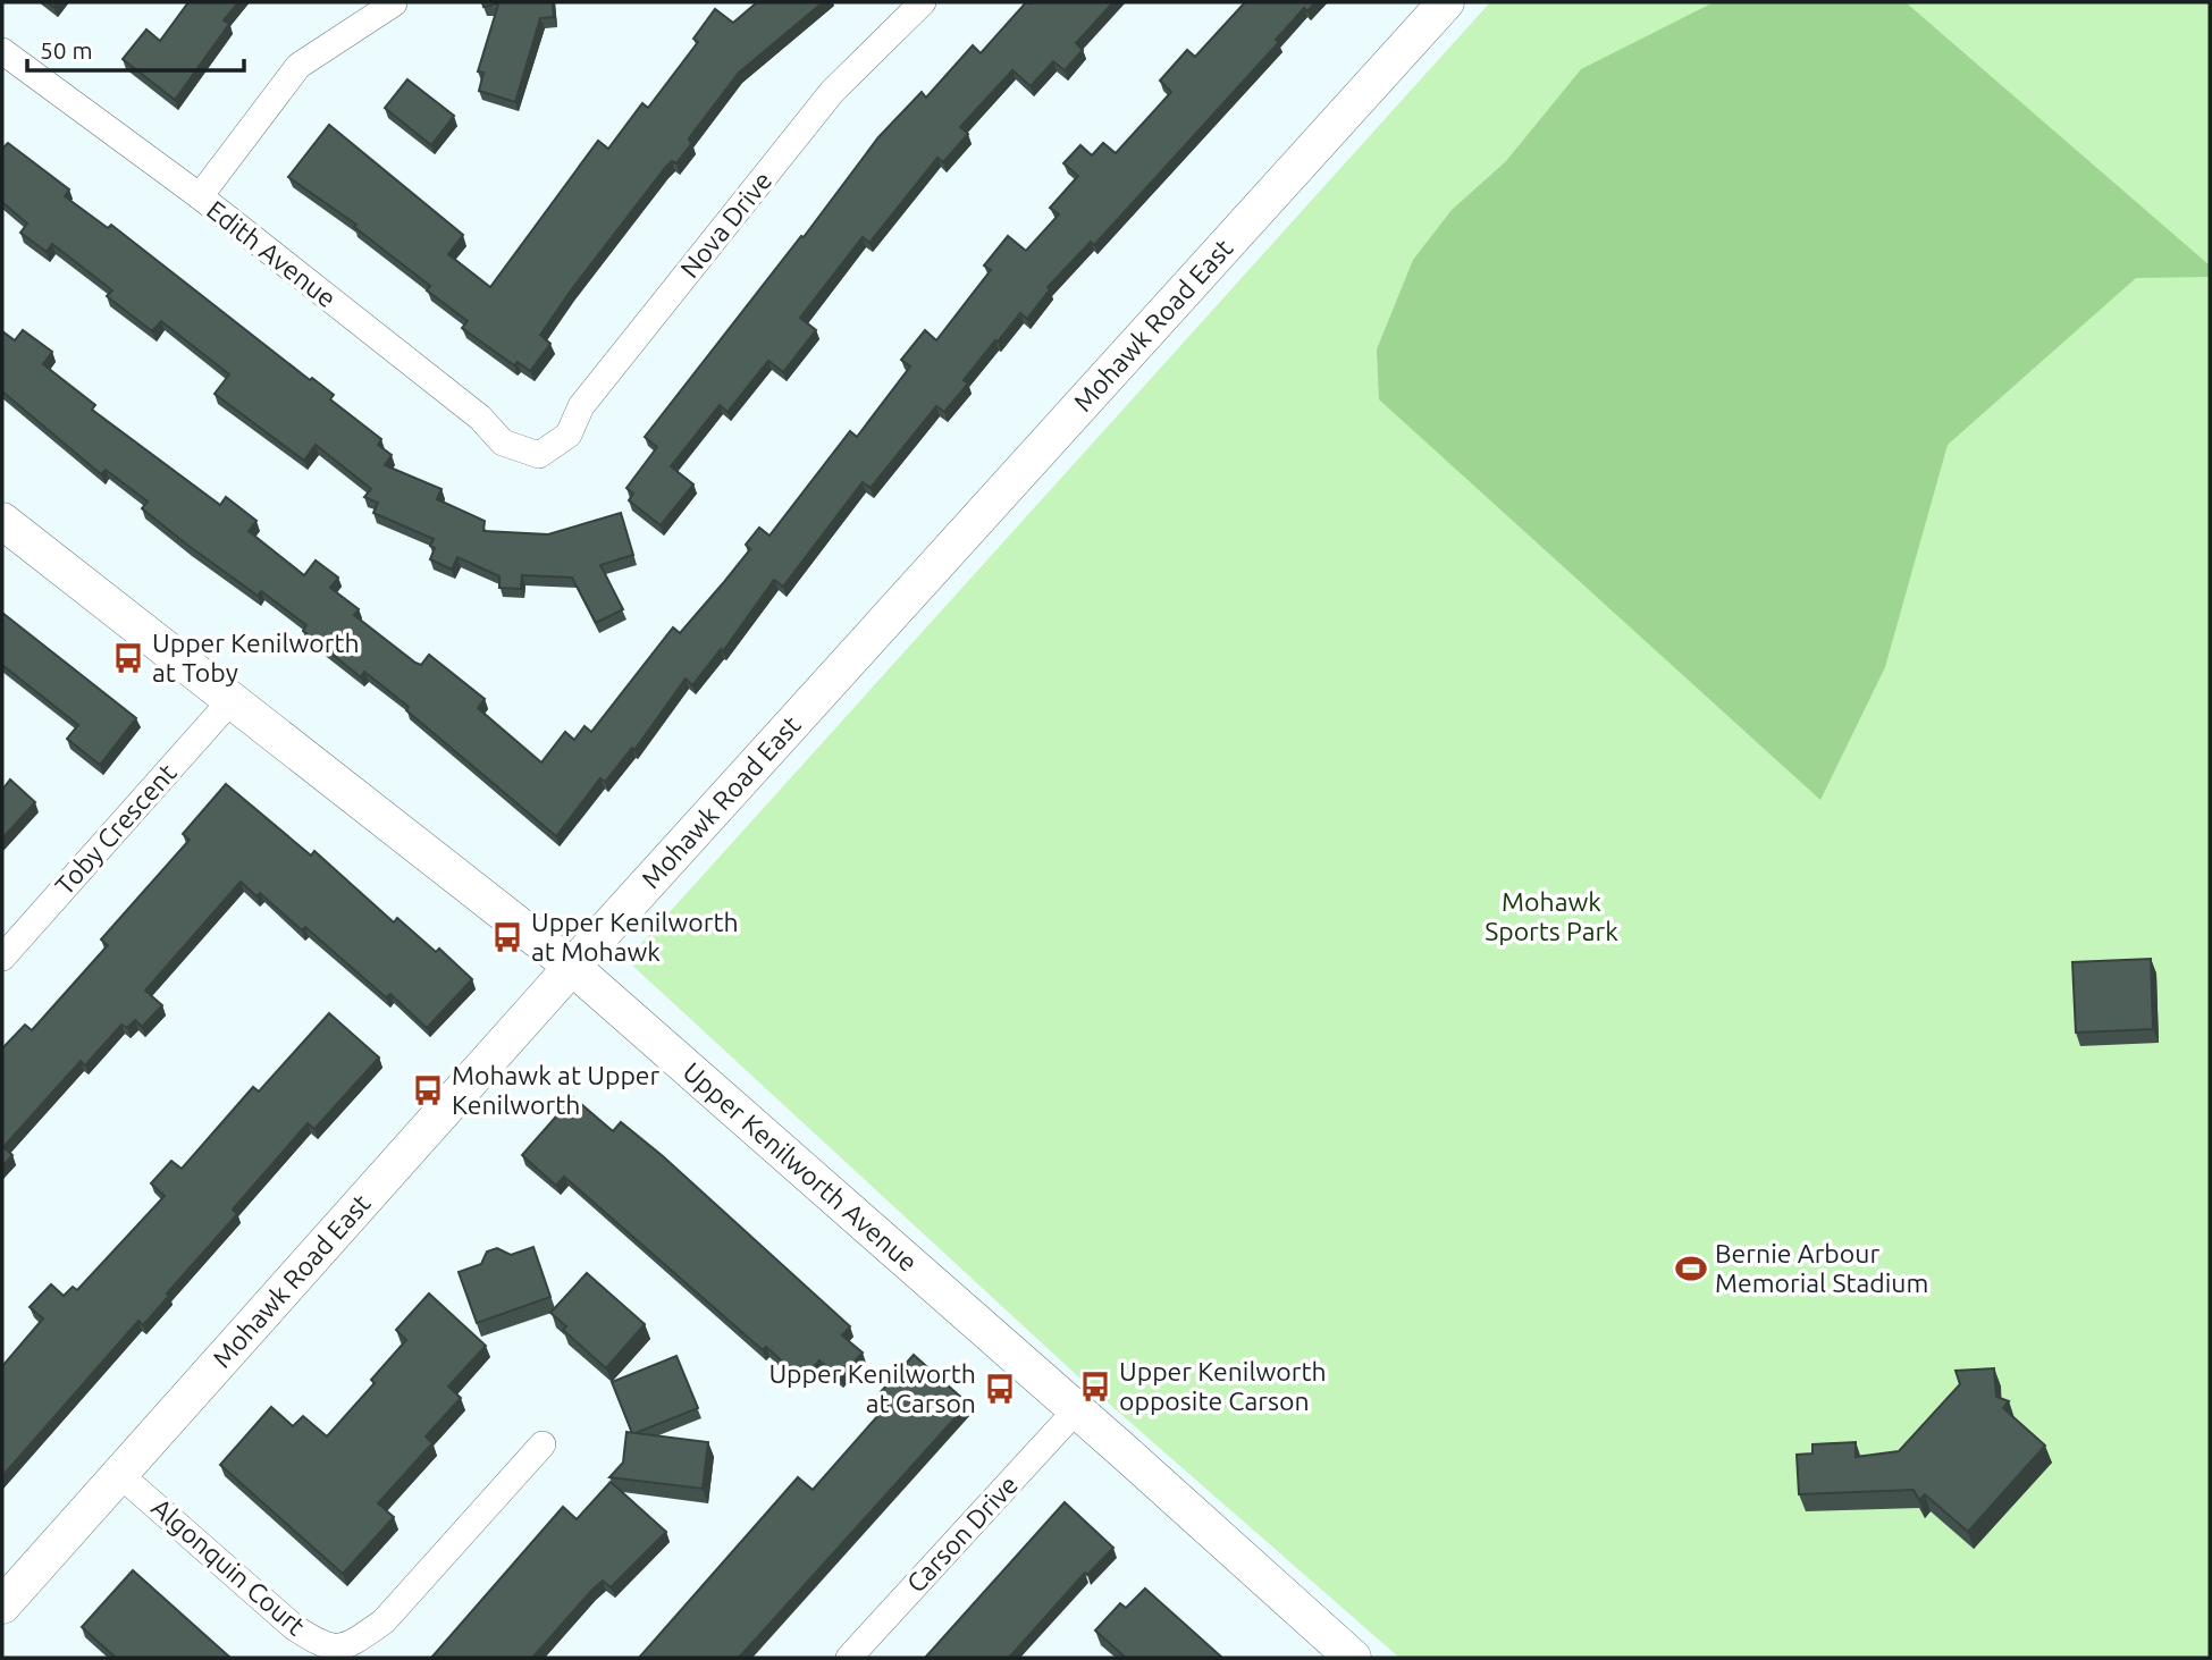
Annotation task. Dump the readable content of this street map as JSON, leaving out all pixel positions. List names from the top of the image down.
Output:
{
  "streets": {
    "main road": ["Mohawk Road East", "Upper Kenilworth Avenue"],
    "street": [
      "Nova Drive",
      "Edith Avenue",
      "Toby Crescent",
      "Carson Drive",
      "Algonquin Court"
    ]
  },
  "crossings": [
    ["Nova Drive", "Edith Avenue"],
    ["Mohawk Road East", "Upper Kenilworth Avenue"],
    ["Mohawk Road East", "Algonquin Court"],
    ["Toby Crescent", "Upper Kenilworth Avenue"],
    ["Upper Kenilworth Avenue", "Carson Drive"]
  ],
  "parks": ["Mohawk Sports Park"],
  "places": {
    "bus stop": [
      "Upper Kenilworth at Toby",
      "Upper Kenilworth at Mohawk",
      "Mohawk at Upper Kenilworth",
      "Upper Kenilworth opposite Carson",
      "Upper Kenilworth at Carson"
    ],
    "sports": ["Bernie Arbour Memorial Stadium"]
  },
  "scale_bar": "50 m"
}
